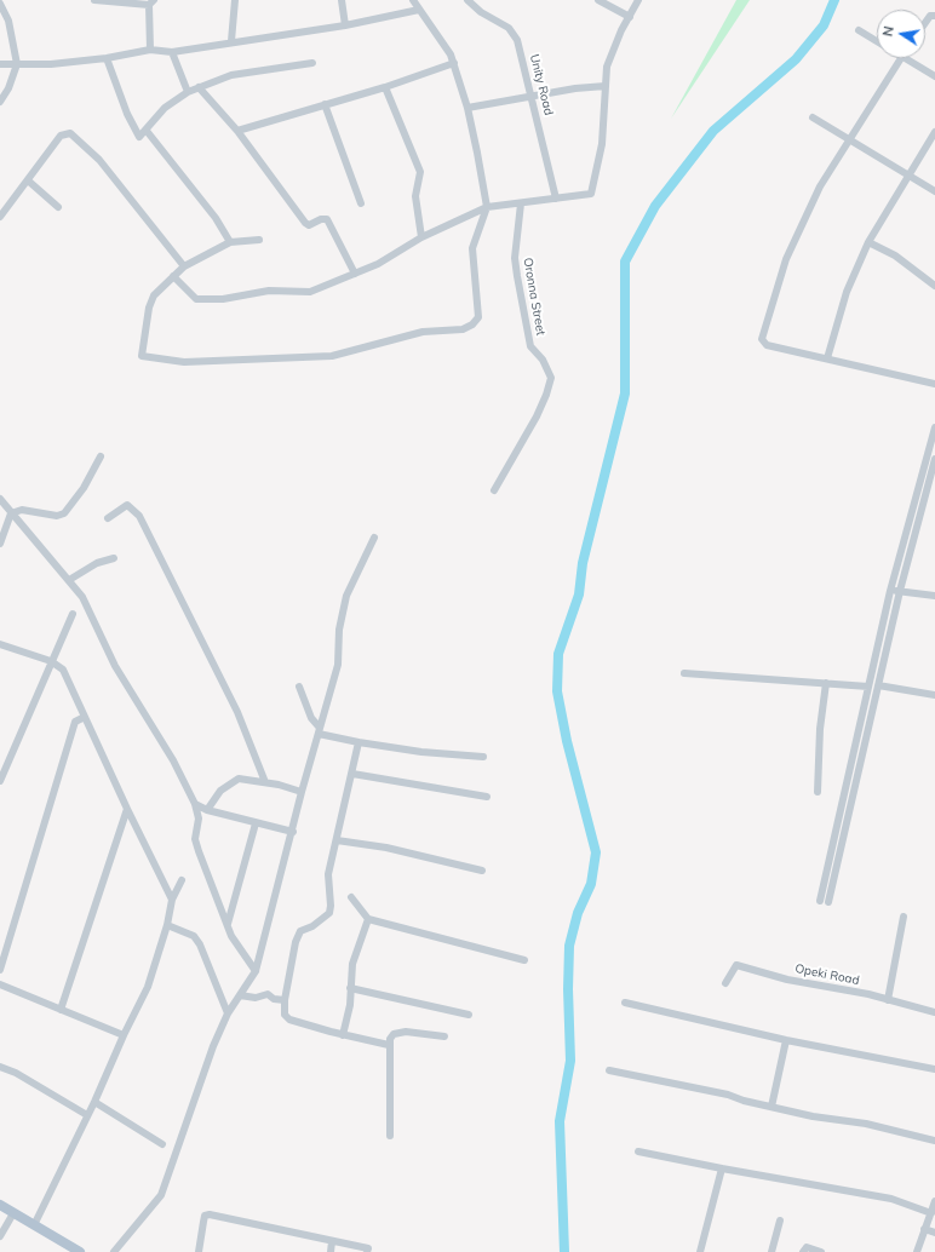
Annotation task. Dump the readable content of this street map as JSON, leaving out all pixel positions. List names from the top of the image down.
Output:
{
  "streets": {
    "street": ["Unity Road", "Oronna Street", "Opeki Road"]
  },
  "north": "left"
}
